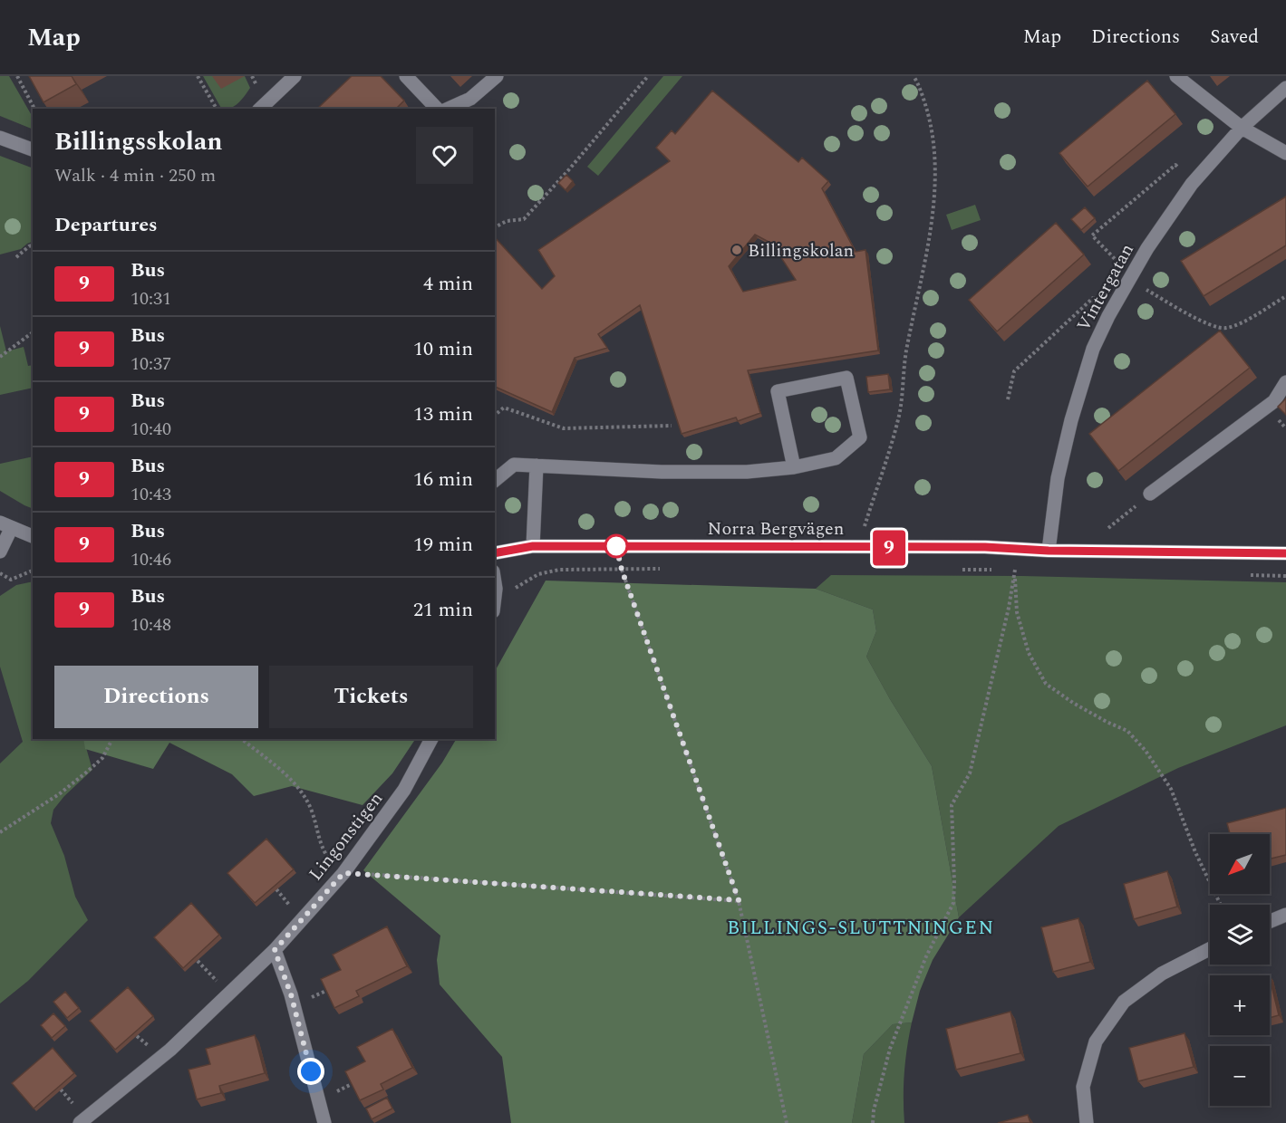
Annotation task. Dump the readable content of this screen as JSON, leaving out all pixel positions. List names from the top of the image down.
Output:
{
  "streets": {
    "street": ["Vintergatan", "Norra Bergvägen", "Lingonstigen"]
  },
  "crossings": [
    ["Vintergatan", "Norra Bergvägen"]
  ],
  "districts": ["BILLINGS-SLUTTNINGEN"],
  "places": ["Billingskolan"],
  "lines": ["bus line 9"],
  "north": "bottom left",
  "page": {
    "header": "Map",
    "nav": ["Map", "Directions", "Saved"],
    "on_map": "9",
    "heading": [
      ["Billingsskolan", "Walk · 4 min · 250 m"],
      "Departures"
    ],
    "list": [
      {
        "mark": "9",
        "name": "Bus",
        "note": "10:31",
        "value": "4 min"
      },
      {
        "mark": "9",
        "name": "Bus",
        "note": "10:37",
        "value": "10 min"
      },
      {
        "mark": "9",
        "name": "Bus",
        "note": "10:40",
        "value": "13 min"
      },
      {
        "mark": "9",
        "name": "Bus",
        "note": "10:43",
        "value": "16 min"
      },
      {
        "mark": "9",
        "name": "Bus",
        "note": "10:46",
        "value": "19 min"
      },
      {
        "mark": "9",
        "name": "Bus",
        "note": "10:48",
        "value": "21 min"
      }
    ],
    "buttons": ["Directions", "Tickets"],
    "map_buttons": ["+", "−"]
  }
}
